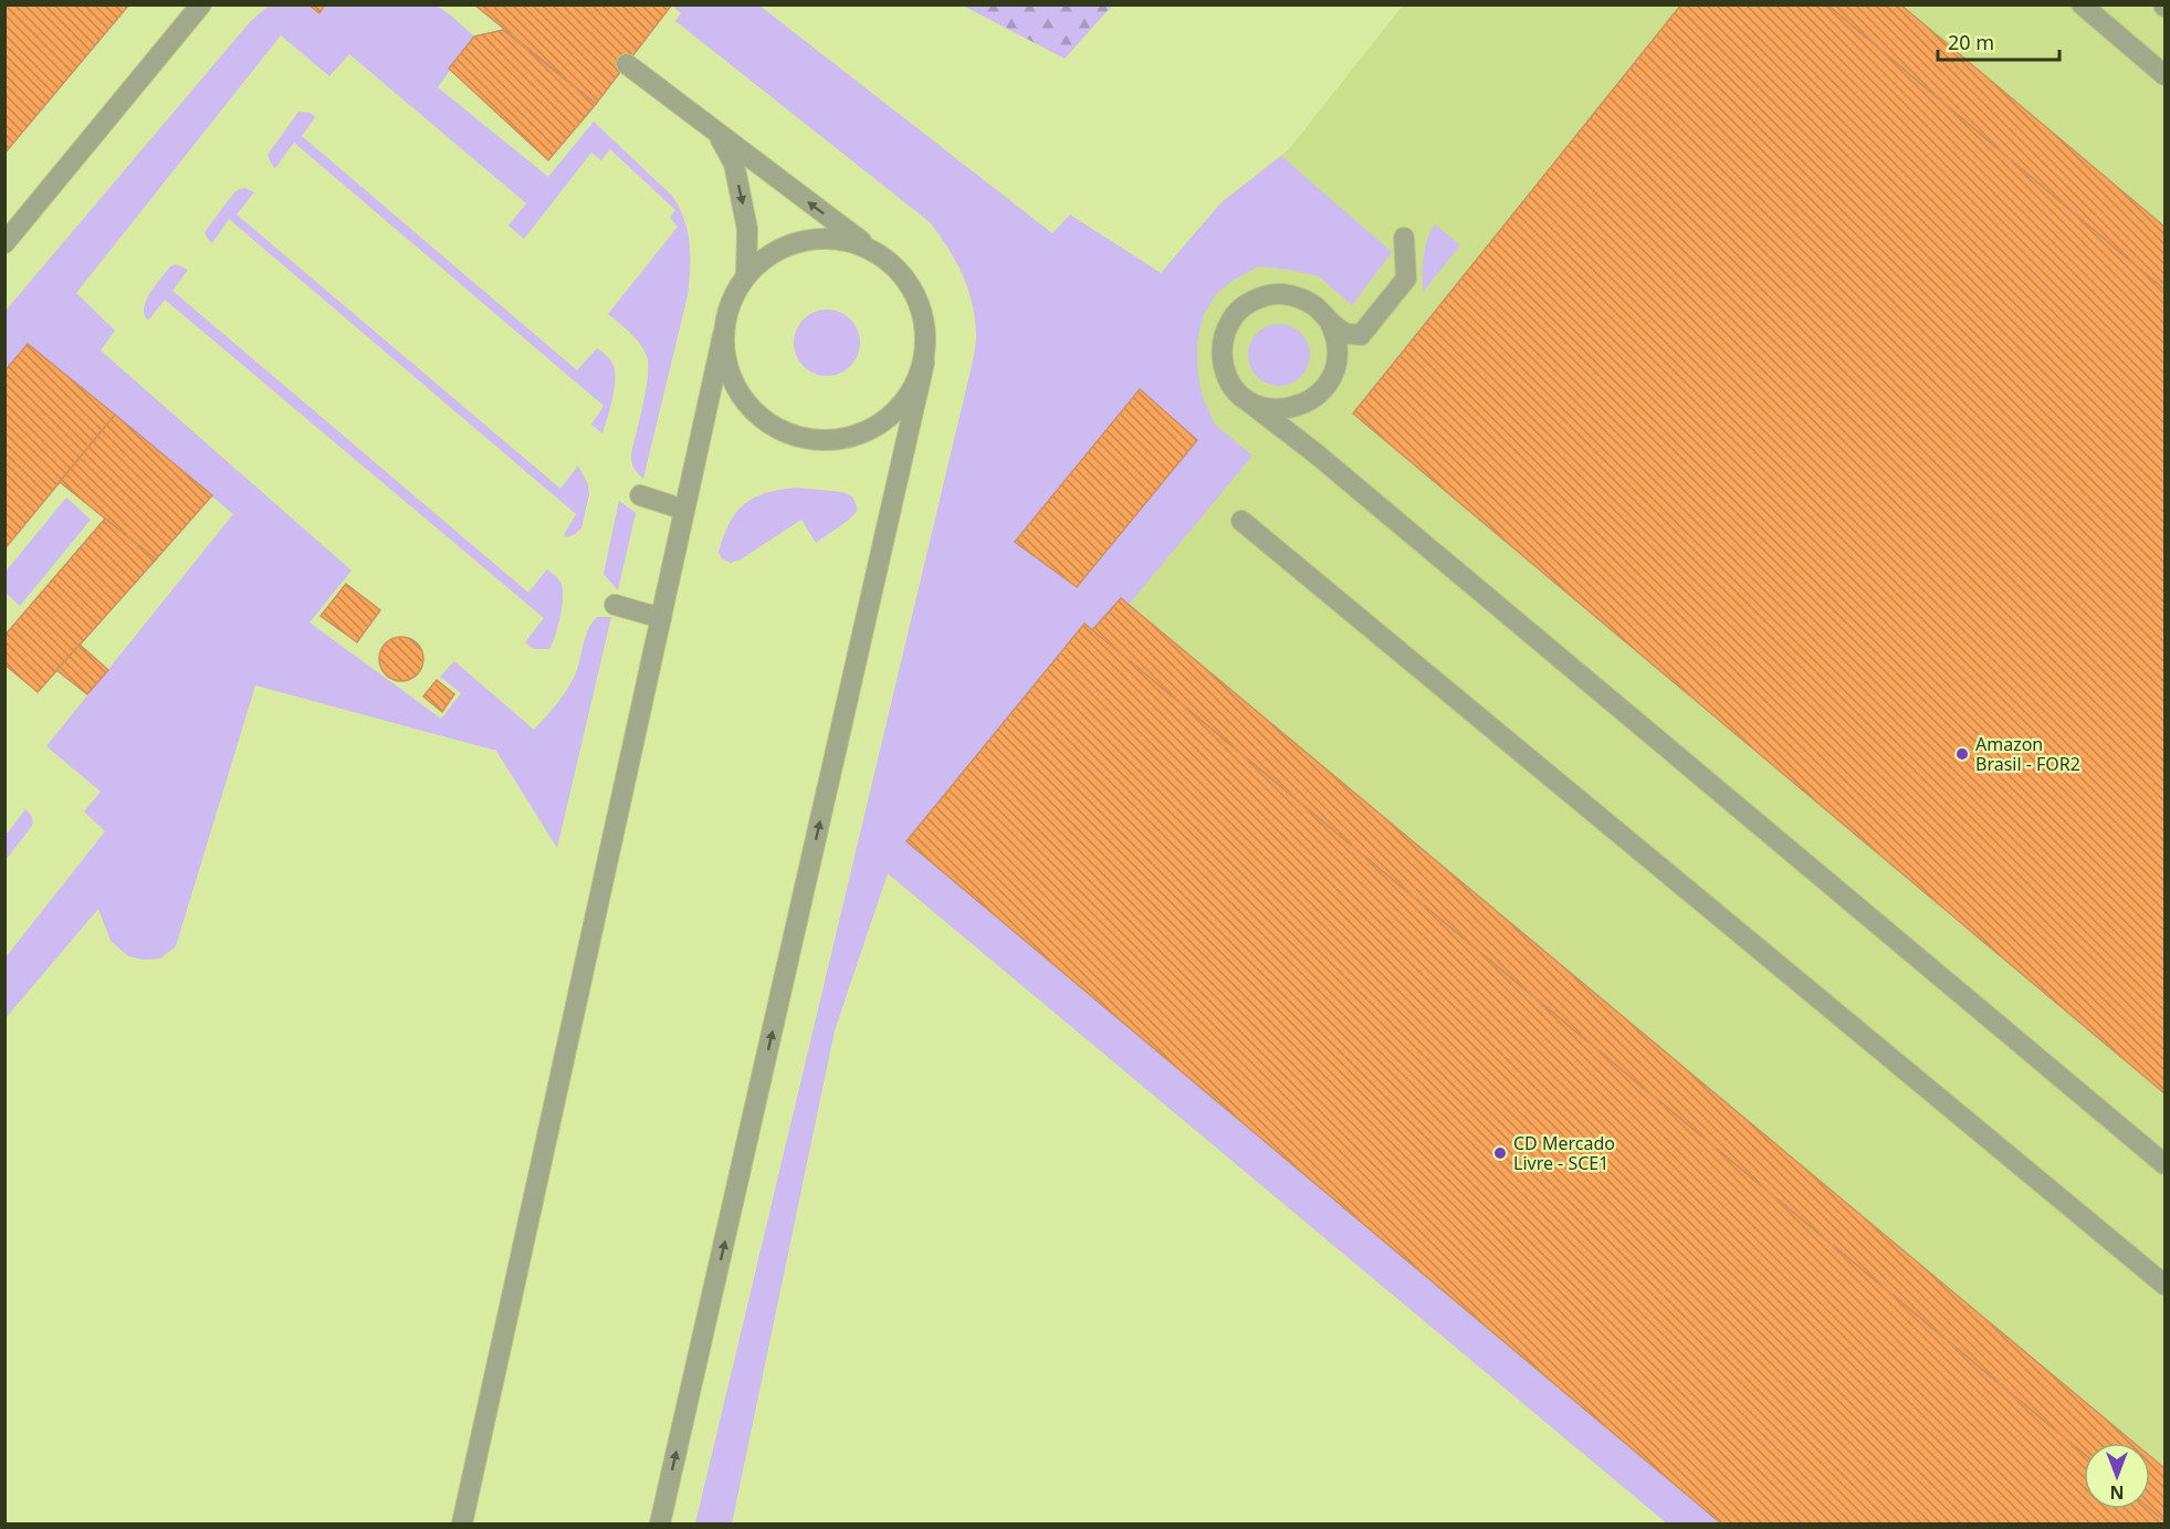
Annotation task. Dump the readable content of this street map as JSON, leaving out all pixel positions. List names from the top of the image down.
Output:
{
  "places": ["Amazon Brasil - FOR2", "CD Mercado Livre - SCE1"],
  "scale_bar": "20 m",
  "north": "bottom"
}
